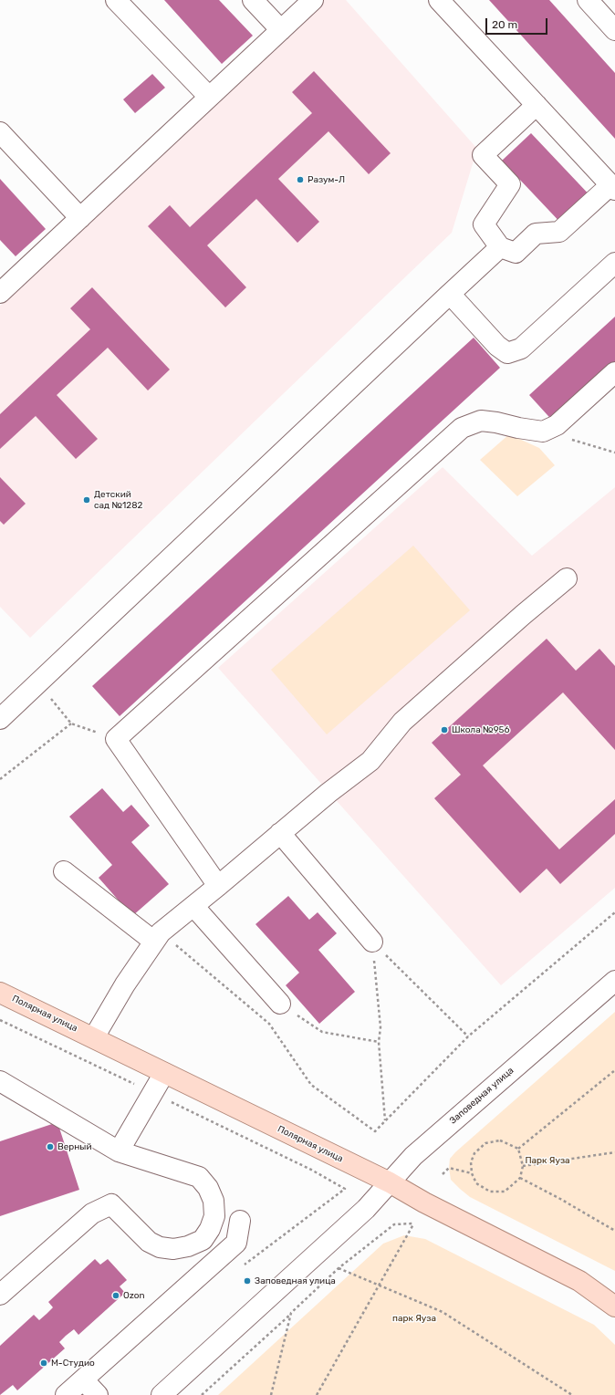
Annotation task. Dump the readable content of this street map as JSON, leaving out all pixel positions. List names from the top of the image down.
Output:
{
  "streets": {
    "main road": ["Полярная улица"],
    "street": ["Заповедная улица"]
  },
  "crossings": [
    ["Полярная улица", "Заповедная улица"]
  ],
  "parks": ["Парк Яуза", "парк Яуза"],
  "places": [
    "Разум-Л",
    "Детский сад №1282",
    "Школа №956",
    "Верный",
    "Заповедная улица",
    "Ozon",
    "М-Студио"
  ],
  "scale_bar": "20 m"
}
